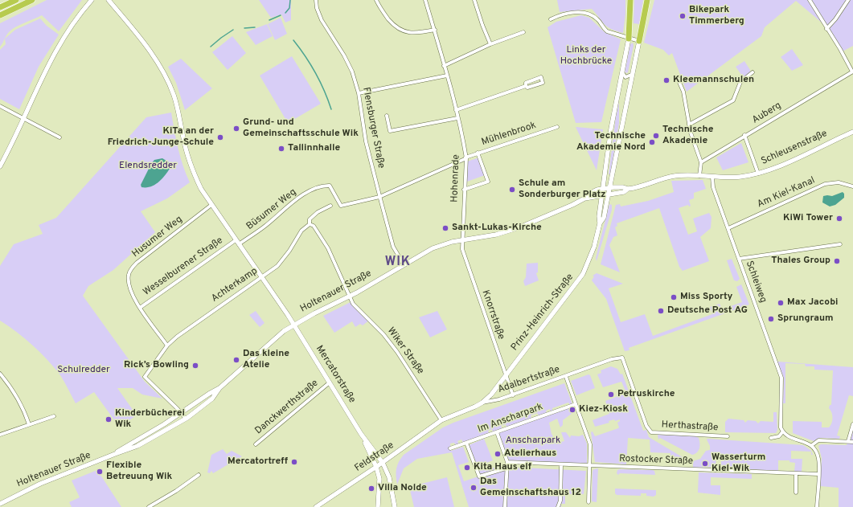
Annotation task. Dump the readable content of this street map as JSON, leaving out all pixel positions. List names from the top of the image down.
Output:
{
  "streets": {
    "street": [
      "Auberg",
      "Flensburger Straße",
      "Mühlenbrook",
      "Schleusenstraße",
      "Hohenrade",
      "Am Kiel-Kanal",
      "Büsumer Weg",
      "Husumer Weg",
      "Wesselburener Straße",
      "Schleiweg",
      "Achterkamp",
      "Holtenauer Straße",
      "Prinz-Heinrich-Straße",
      "Knorrstraße",
      "Wiker Straße",
      "Mercatorstraße",
      "Adalbertstraße",
      "Danckwerthstraße",
      "Im Anscharpark",
      "Herthastraße",
      "Feldstraße",
      "Rostocker Straße"
    ]
  },
  "crossings": [
    ["Flensburger Straße", "Büsumer Weg"],
    ["Flensburger Straße", "Holtenauer Straße"],
    ["Mühlenbrook", "Hohenrade"],
    ["Schleusenstraße", "Schleiweg"],
    ["Schleusenstraße", "Holtenauer Straße"],
    ["Schleusenstraße", "Prinz-Heinrich-Straße"],
    ["Hohenrade", "Holtenauer Straße"],
    ["Hohenrade", "Knorrstraße"],
    ["Am Kiel-Kanal", "Schleiweg"],
    ["Büsumer Weg", "Wesselburener Straße"],
    ["Husumer Weg", "Wesselburener Straße"],
    ["Husumer Weg", "Achterkamp"],
    ["Achterkamp", "Holtenauer Straße"],
    ["Achterkamp", "Wiker Straße"],
    ["Holtenauer Straße", "Prinz-Heinrich-Straße"],
    ["Holtenauer Straße", "Knorrstraße"],
    ["Holtenauer Straße", "Wiker Straße"],
    ["Holtenauer Straße", "Mercatorstraße"],
    ["Prinz-Heinrich-Straße", "Knorrstraße"],
    ["Prinz-Heinrich-Straße", "Adalbertstraße"],
    ["Knorrstraße", "Adalbertstraße"],
    ["Wiker Straße", "Adalbertstraße"],
    ["Wiker Straße", "Feldstraße"],
    ["Mercatorstraße", "Danckwerthstraße"],
    ["Mercatorstraße", "Feldstraße"],
    ["Adalbertstraße", "Herthastraße"],
    ["Adalbertstraße", "Feldstraße"]
  ],
  "districts": ["WIK"],
  "parks": [
    "Links der Hochbrücke",
    "Elendsredder",
    "Schulredder",
    "Anscharpark"
  ],
  "places": [
    "Bikepark Timmerberg",
    "Kleemannschulen",
    "Grund- und Gemeinschaftsschule Wik",
    "Technische Akademie",
    "KiTa an der Friedrich-Junge-Schule",
    "Technische Akademie Nord",
    "Tallinnhalle",
    "Schule am Sonderburger Platz",
    "KiWi Tower",
    "Sankt-Lukas-Kirche",
    "Thales Group",
    "Miss Sporty",
    "Max Jacobi",
    "Deutsche Post AG",
    "Sprungraum",
    "Das kleine Atelie",
    "Rick’s Bowling",
    "Petruskirche",
    "Kiez-Kiosk",
    "Kinderbücherei Wik",
    "Atelierhaus",
    "Mercatortreff",
    "Wasserturm Kiel-Wik",
    "Kita Haus elf",
    "Flexible Betreuung Wik",
    "Das Gemeinschaftshaus 12",
    "Villa Nolde"
  ]
}
